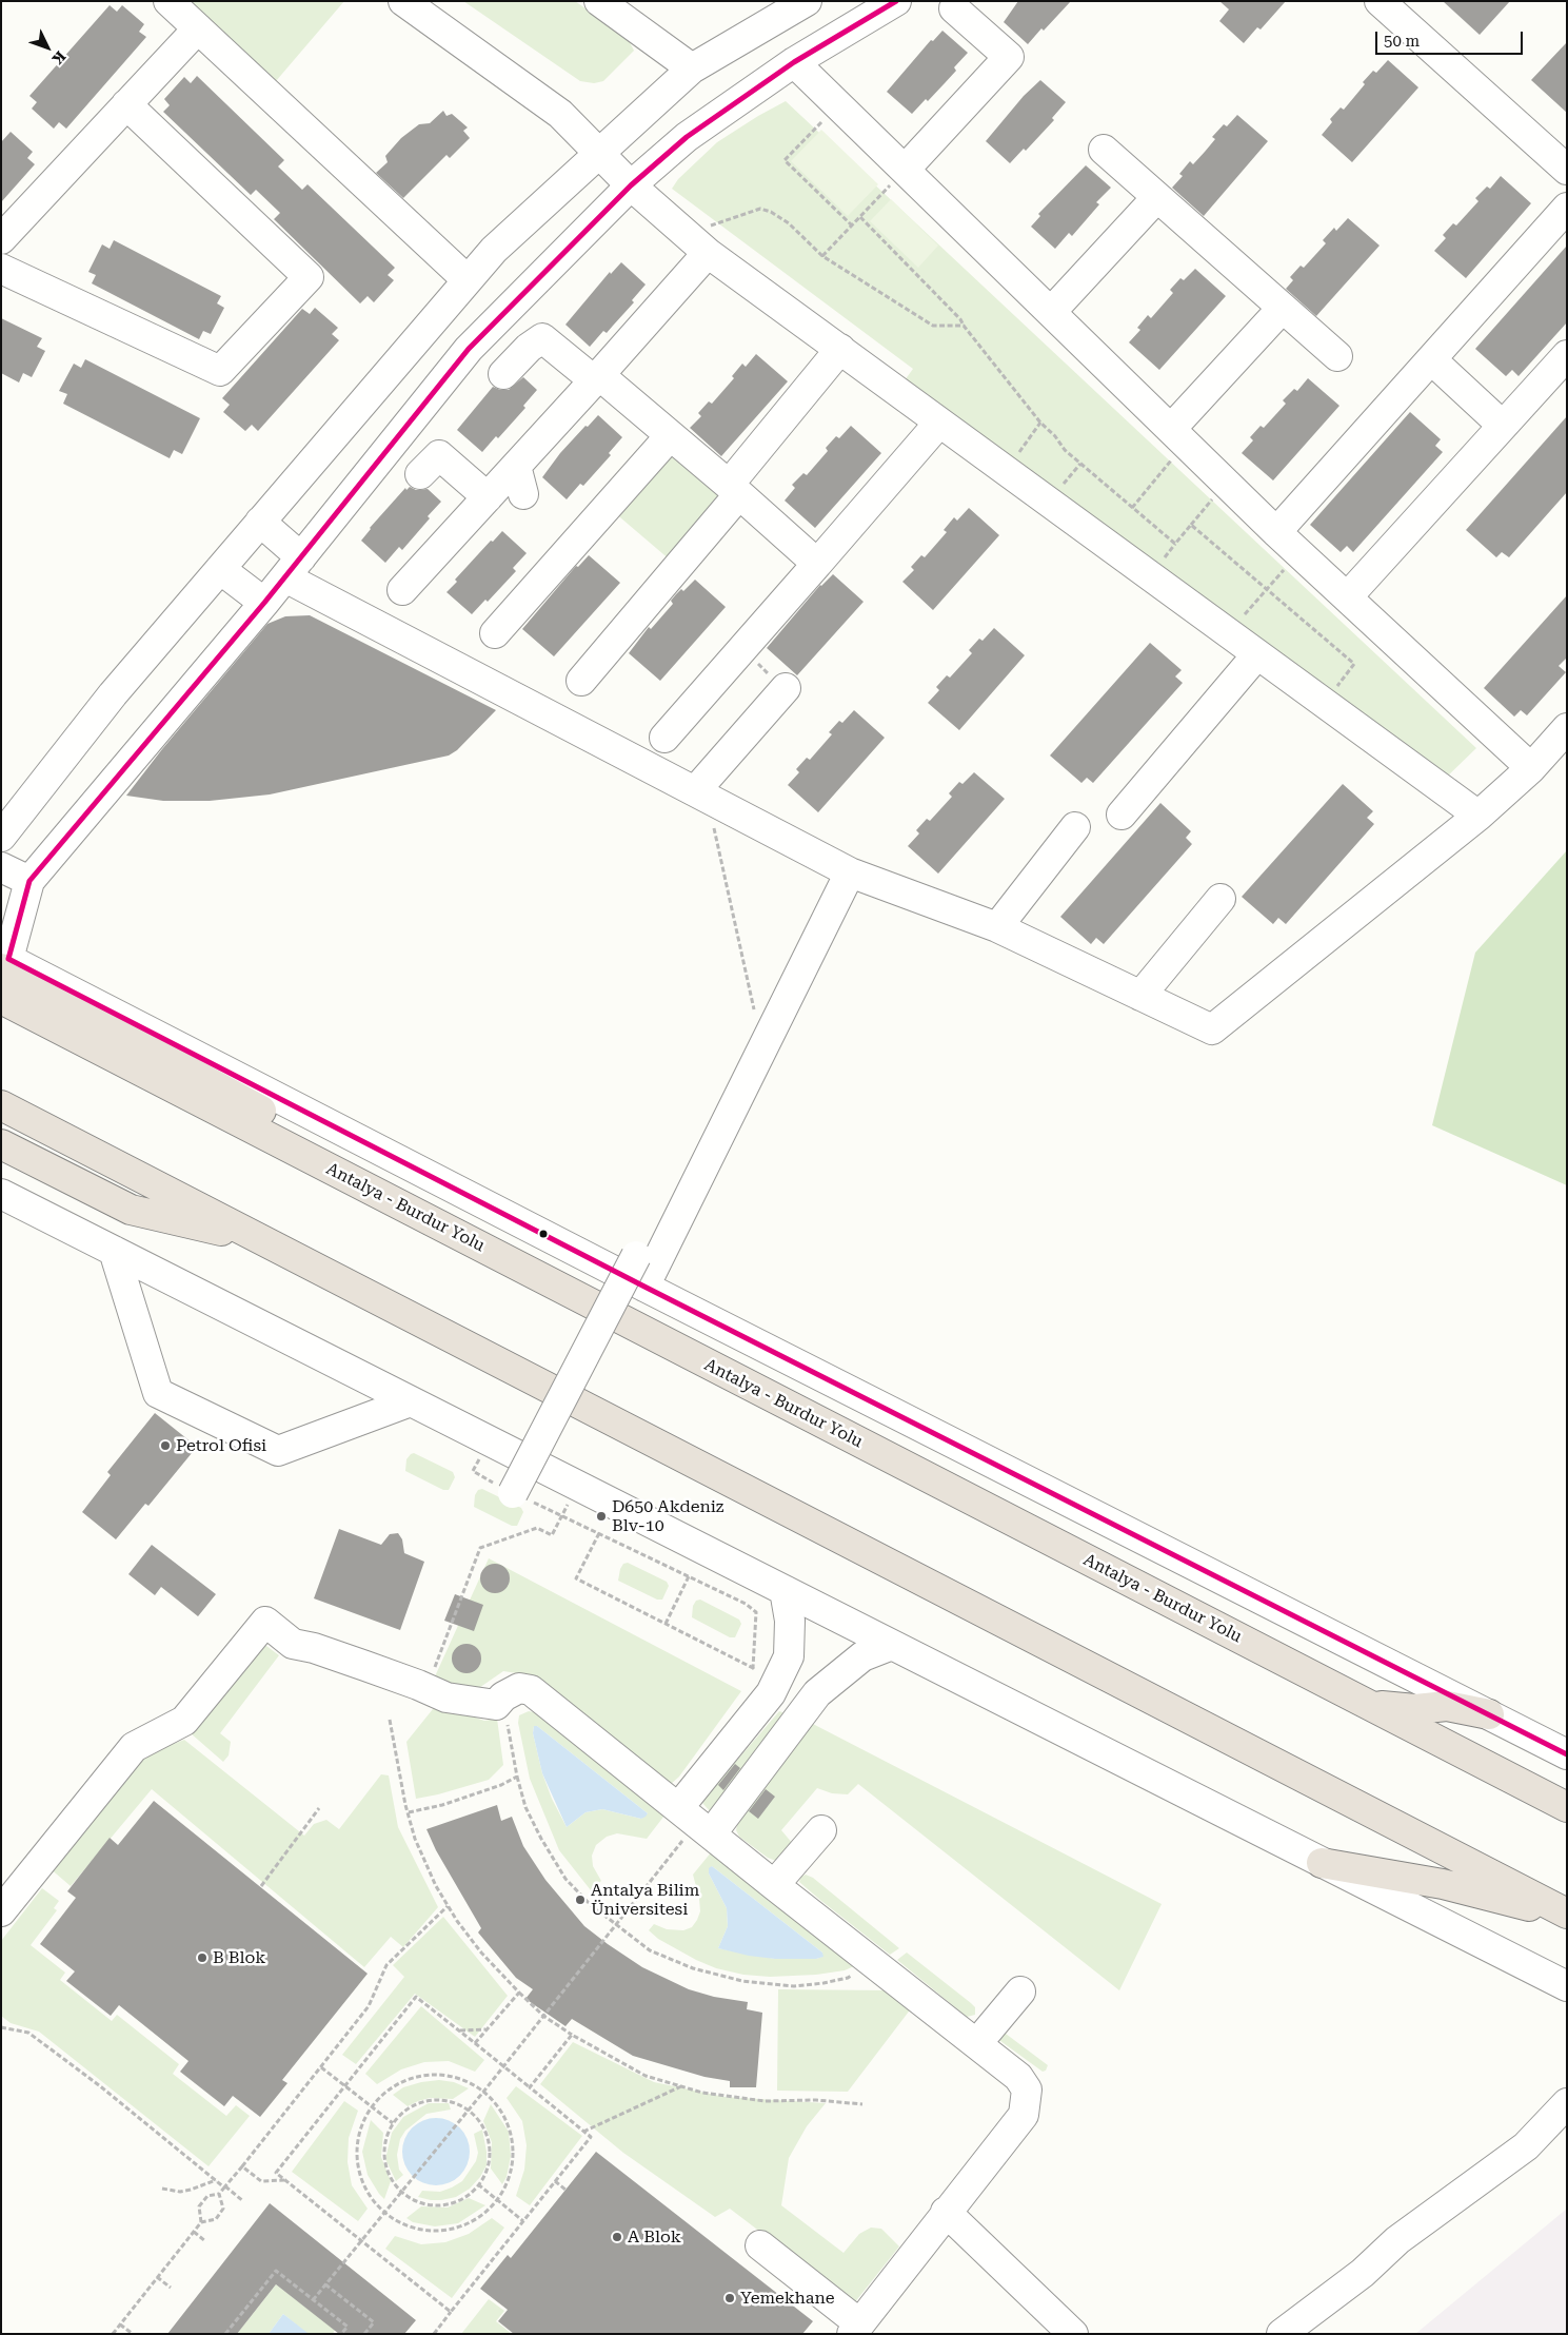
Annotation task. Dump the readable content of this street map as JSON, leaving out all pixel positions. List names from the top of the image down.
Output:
{
  "streets": {
    "highway": ["Antalya - Burdur Yolu"]
  },
  "places": [
    "Petrol Ofisi",
    "D650 Akdeniz Blv-10",
    "Antalya Bilim Üniversitesi",
    "B Blok",
    "A Blok",
    "Yemekhane"
  ],
  "scale_bar": "50 m",
  "north": "bottom right"
}
